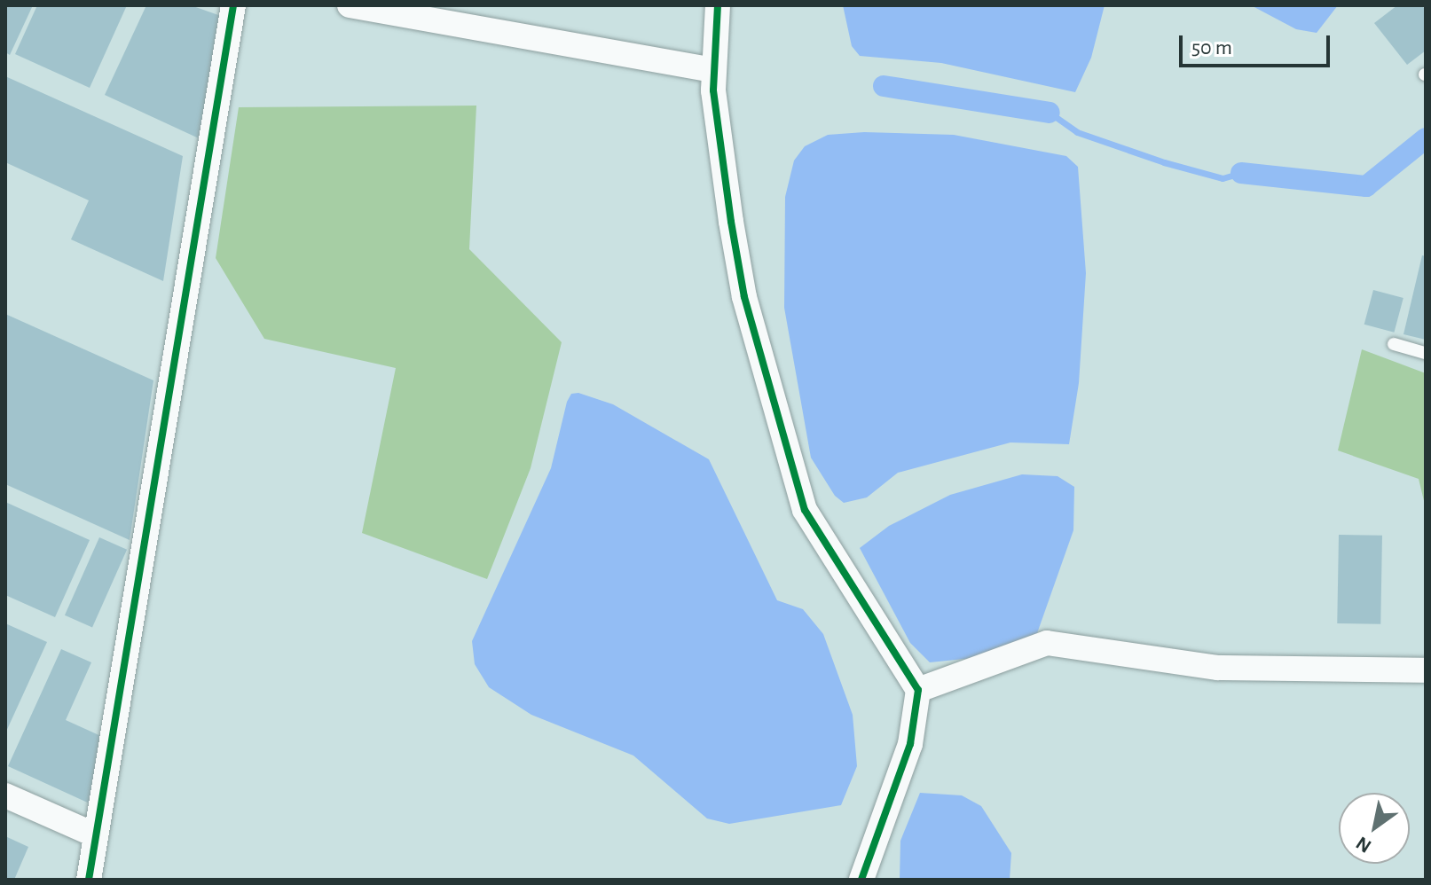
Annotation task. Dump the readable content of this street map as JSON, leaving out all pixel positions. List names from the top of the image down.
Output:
{
  "scale_bar": "50 m",
  "north": "bottom left"
}
